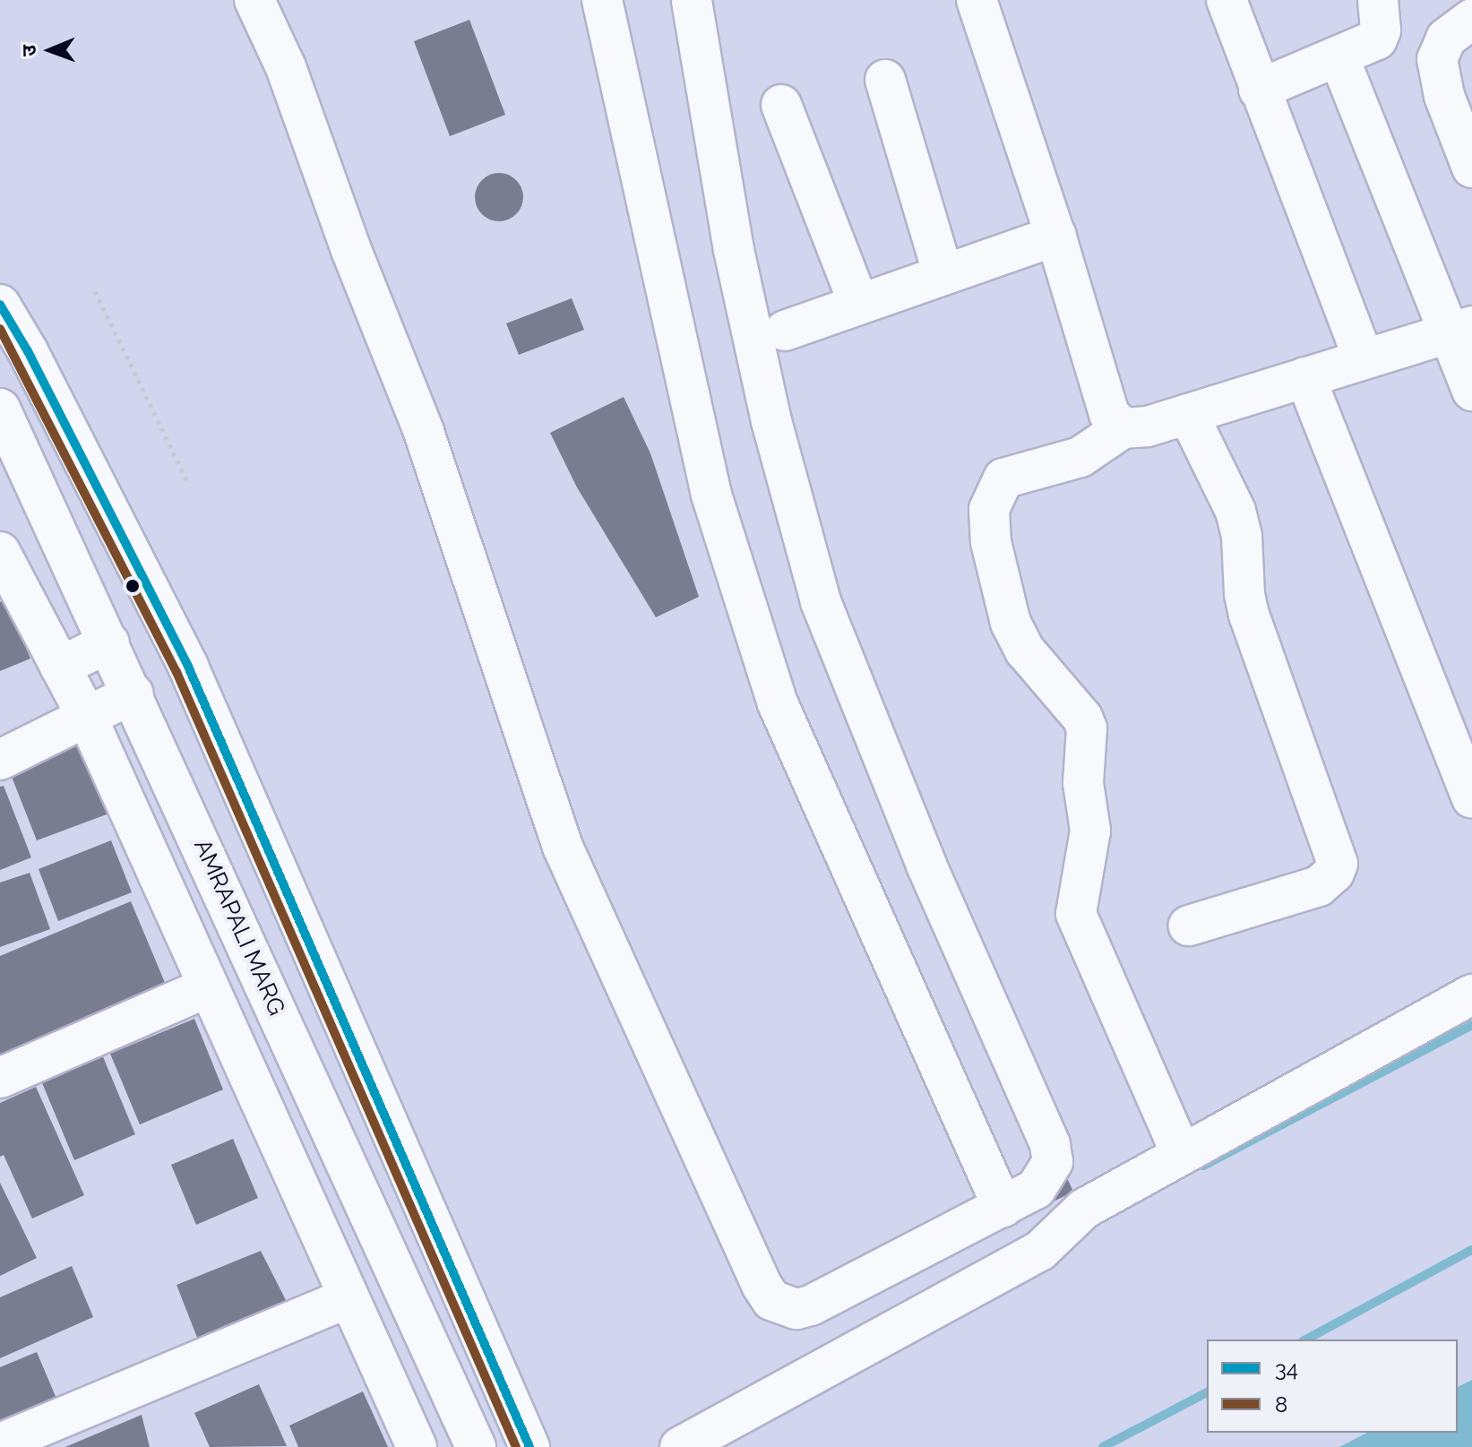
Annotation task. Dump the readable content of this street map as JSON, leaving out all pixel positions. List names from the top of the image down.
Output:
{
  "streets": {
    "main road": ["AMRAPALI MARG"]
  },
  "lines": ["transit line 34", "transit line 8"],
  "legend": ["34", "8"],
  "north": "left"
}
